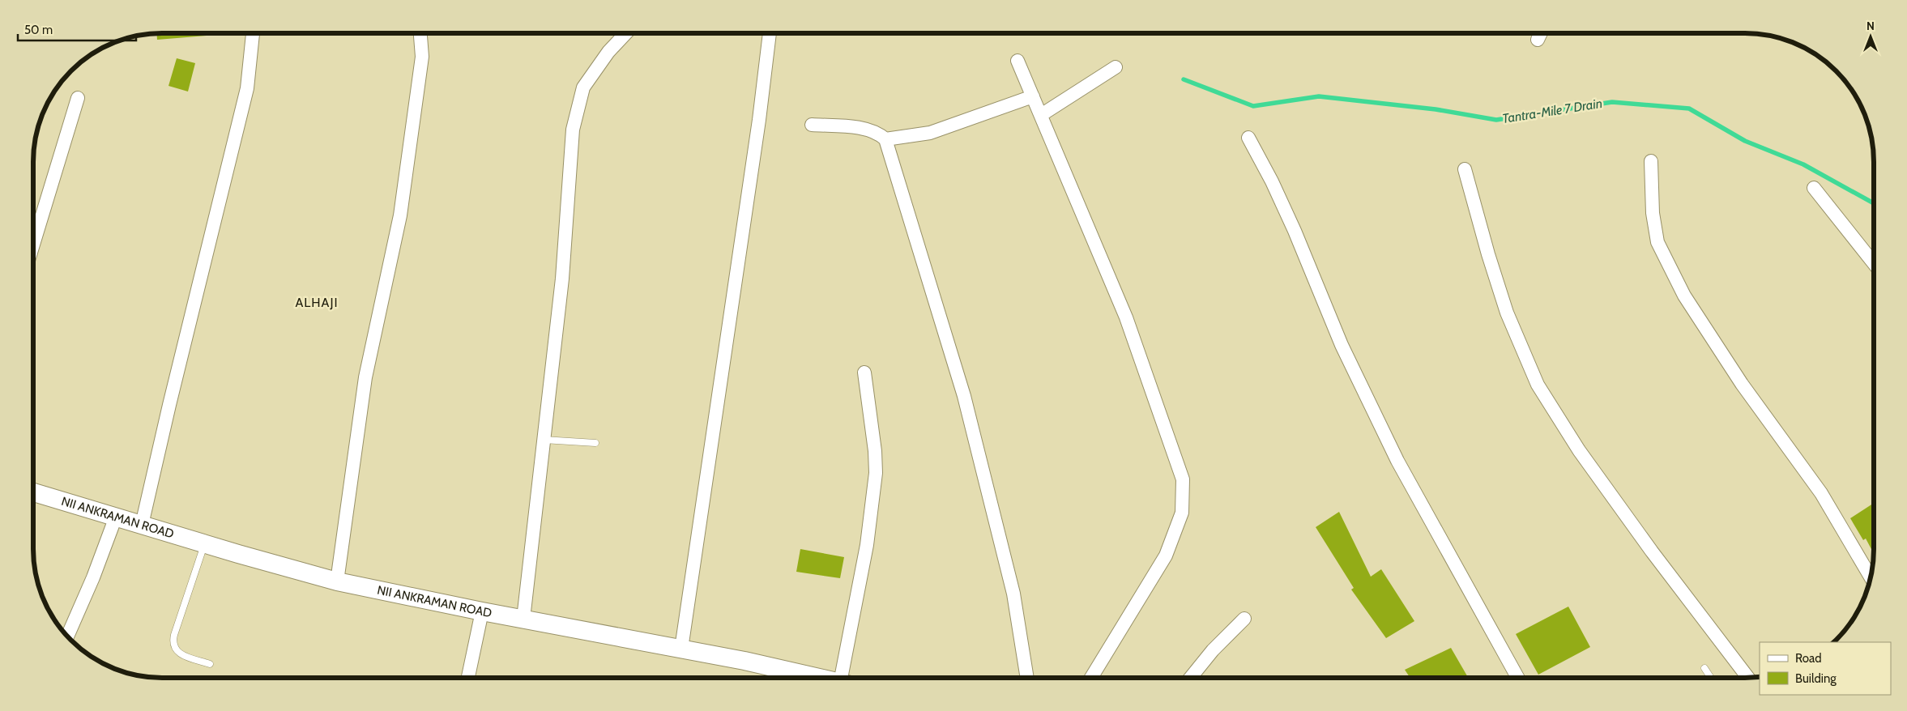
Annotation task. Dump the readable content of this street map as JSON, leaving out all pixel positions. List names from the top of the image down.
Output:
{
  "streets": {
    "street": ["NII ANKRAMAN ROAD"]
  },
  "districts": ["ALHAJI"],
  "water": ["Tantra-Mile 7 Drain"],
  "legend": ["Road", "Building"],
  "scale_bar": "50 m",
  "north": "top"
}
